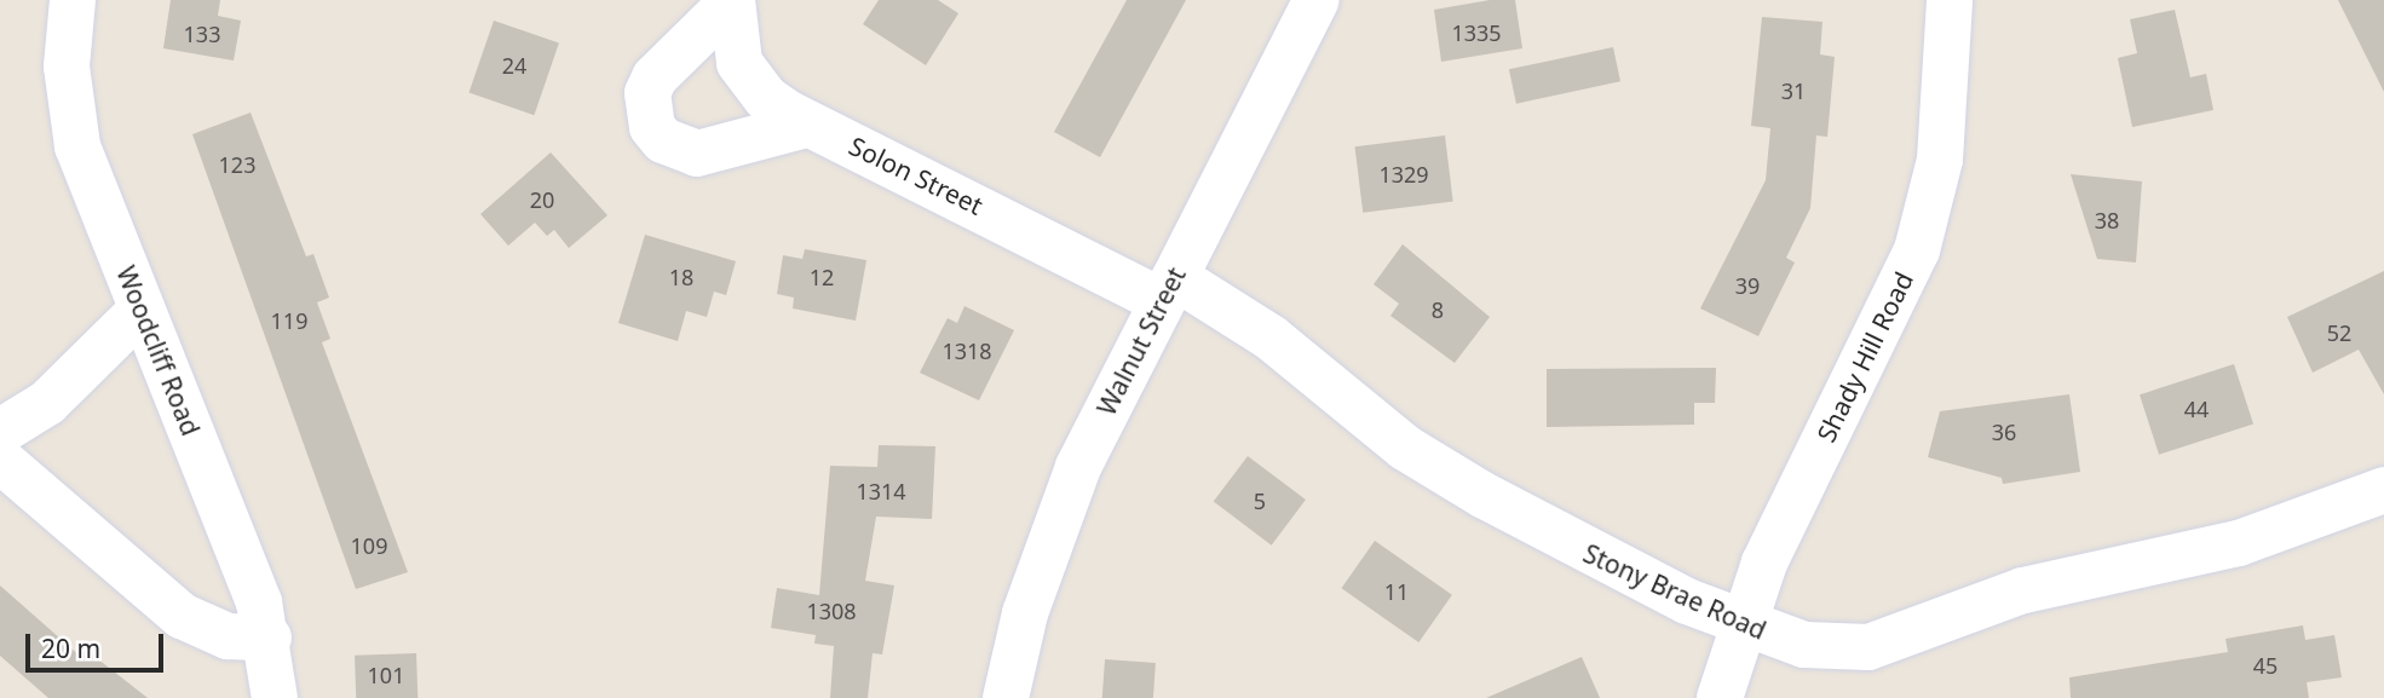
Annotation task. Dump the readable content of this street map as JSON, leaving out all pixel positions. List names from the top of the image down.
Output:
{
  "streets": {
    "street": [
      "Solon Street",
      "Walnut Street",
      "Woodcliff Road",
      "Shady Hill Road",
      "Stony Brae Road"
    ]
  },
  "crossings": [
    ["Solon Street", "Walnut Street"],
    ["Solon Street", "Stony Brae Road"],
    ["Walnut Street", "Stony Brae Road"],
    ["Shady Hill Road", "Stony Brae Road"]
  ],
  "house_numbers": [
    "1335",
    "133",
    "24",
    "31",
    "123",
    "1329",
    "20",
    "38",
    "18",
    "12",
    "39",
    "8",
    "119",
    "52",
    "1318",
    "44",
    "36",
    "1314",
    "5",
    "109",
    "11",
    "1308",
    "45",
    "101"
  ],
  "scale_bar": "20 m"
}
